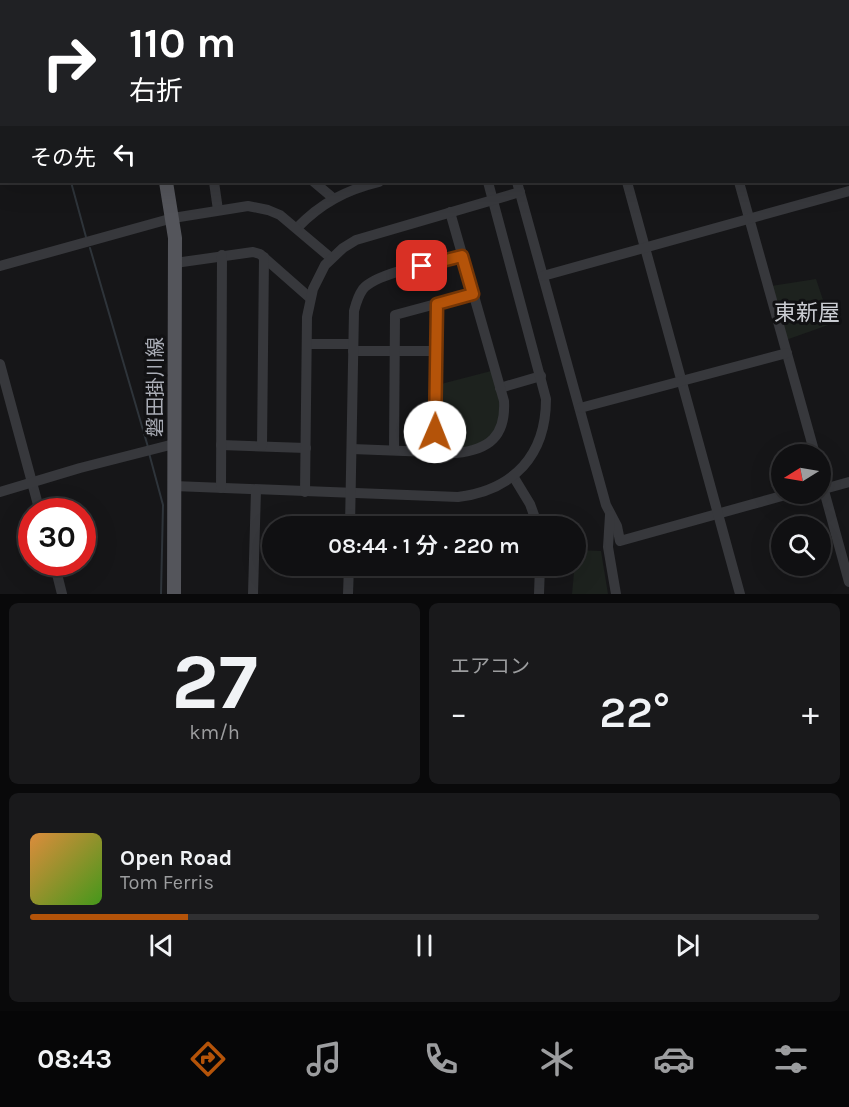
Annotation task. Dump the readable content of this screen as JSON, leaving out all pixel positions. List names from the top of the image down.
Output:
{
  "streets": {
    "main road": ["磐田掛川線"]
  },
  "districts": ["東新屋"],
  "north": "left",
  "page": {
    "turn": ["110 m", "右折"],
    "then": "その先",
    "limit": "30",
    "trip": "08:44 · 1 分 · 220 m",
    "tile": [
      ["27", "km/h"],
      "エアコン"
    ],
    "heat": ["−", "22°", "+"],
    "song": ["Open Road", "Tom Ferris"],
    "tabs": "08:43"
  }
}
